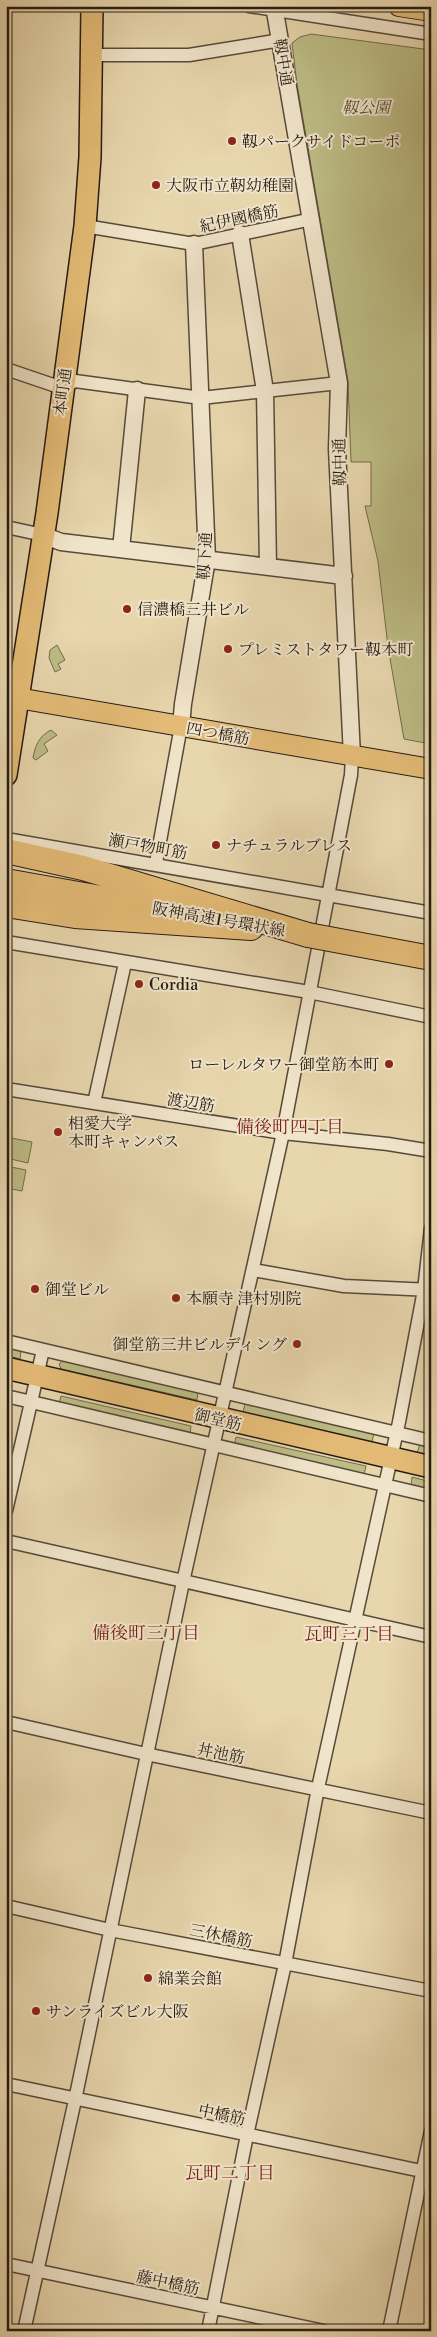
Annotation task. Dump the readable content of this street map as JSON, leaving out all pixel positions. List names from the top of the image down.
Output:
{
  "streets": {
    "highway": ["本町通", "阪神高速1号環状線", "御堂筋"],
    "main road": ["四つ橋筋"],
    "street": [
      "靱中通",
      "紀伊國橋筋",
      "靱下通",
      "瀬戸物町筋",
      "渡辺筋",
      "丼池筋",
      "三休橋筋",
      "中橋筋",
      "藤中橋筋"
    ]
  },
  "crossings": [
    ["靱中通", "紀伊國橋筋"],
    ["靱中通", "四つ橋筋"],
    ["靱中通", "瀬戸物町筋"],
    ["靱中通", "阪神高速1号環状線"],
    ["靱中通", "渡辺筋"],
    ["靱中通", "御堂筋"],
    ["靱中通", "丼池筋"],
    ["靱中通", "三休橋筋"],
    ["靱中通", "中橋筋"],
    ["靱中通", "藤中橋筋"],
    ["紀伊國橋筋", "本町通"],
    ["紀伊國橋筋", "靱下通"],
    ["本町通", "四つ橋筋"],
    ["靱下通", "四つ橋筋"],
    ["靱下通", "瀬戸物町筋"]
  ],
  "districts": [
    "備後町四丁目",
    "備後町三丁目",
    "瓦町三丁目",
    "瓦町二丁目"
  ],
  "parks": ["靱公園"],
  "places": [
    "靱パークサイドコーポ",
    "大阪市立靭幼稚園",
    "信濃橋三井ビル",
    "プレミストタワー靱本町",
    "ナチュラルブレス",
    "Cordia",
    "ローレルタワー御堂筋本町",
    "相愛大学 本町キャンパス",
    "御堂ビル",
    "本願寺 津村別院",
    "御堂筋三井ビルディング",
    "綿業会館",
    "サンライズビル大阪"
  ]
}
